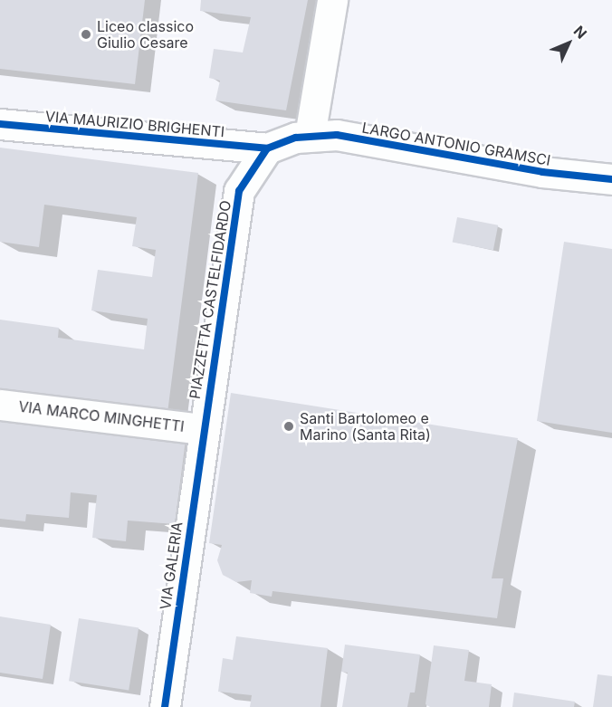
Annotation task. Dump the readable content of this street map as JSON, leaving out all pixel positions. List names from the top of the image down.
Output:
{
  "streets": {
    "street": [
      "VIA MAURIZIO BRIGHENTI",
      "LARGO ANTONIO GRAMSCI",
      "PIAZZETTA CASTELFIDARDO",
      "VIA MARCO MINGHETTI",
      "VIA GALERIA"
    ]
  },
  "crossings": [
    ["VIA MAURIZIO BRIGHENTI", "PIAZZETTA CASTELFIDARDO"],
    ["PIAZZETTA CASTELFIDARDO", "VIA MARCO MINGHETTI"],
    ["PIAZZETTA CASTELFIDARDO", "VIA GALERIA"],
    ["VIA MARCO MINGHETTI", "VIA GALERIA"]
  ],
  "places": ["Liceo classico Giulio Cesare", "Santi Bartolomeo e Marino (Santa Rita)"],
  "north": "top right"
}
